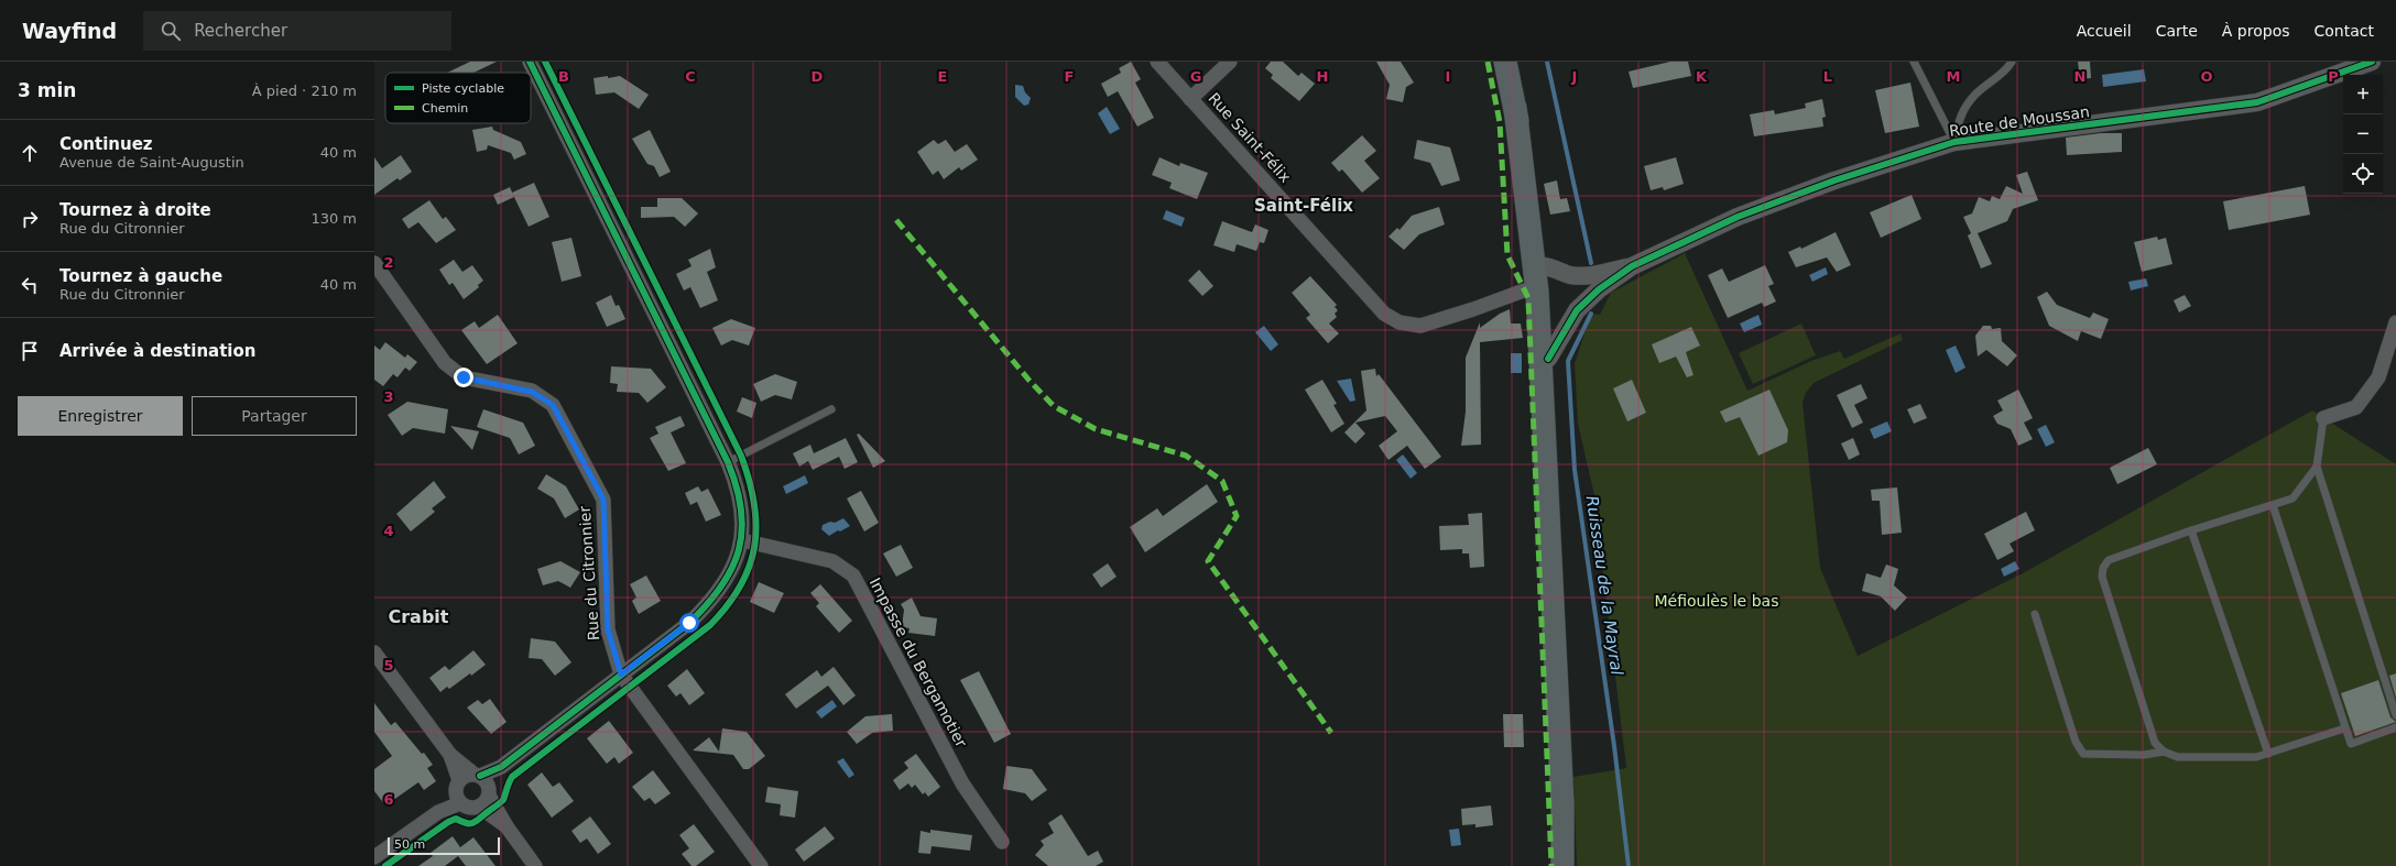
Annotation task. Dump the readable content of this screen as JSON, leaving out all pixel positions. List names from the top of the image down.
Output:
{
  "streets": {
    "street": [
      "Route de Moussan",
      "Rue Saint-Félix",
      "Rue du Citronnier",
      "Impasse du Bergamotier"
    ]
  },
  "districts": ["Saint-Félix", "Crabit"],
  "water": ["Ruisseau de la Mayral"],
  "parks": ["Méfioulès le bas"],
  "legend": ["Piste cyclable", "Chemin"],
  "scale_bar": "50 m",
  "page": {
    "header": "Wayfind",
    "search": "Rechercher",
    "nav": [
      "Accueil",
      "Carte",
      "À propos",
      "Contact"
    ],
    "heading": ["3 min", "À pied · 210 m"],
    "map_buttons": ["+", "−"],
    "list": [
      ["Continuez", "Avenue de Saint-Augustin", "40 m"],
      ["Tournez à droite", "Rue du Citronnier", "130 m"],
      ["Tournez à gauche", "Rue du Citronnier", "40 m"],
      "Arrivée à destination"
    ],
    "buttons": ["Enregistrer", "Partager"],
    "scale": "50 m"
  },
  "grid": {
    "columns": [
      "B",
      "C",
      "D",
      "E",
      "F",
      "G",
      "H",
      "I",
      "J",
      "K",
      "L",
      "M",
      "N",
      "O",
      "P"
    ],
    "rows": [
      "2",
      "3",
      "4",
      "5",
      "6"
    ]
  }
}
